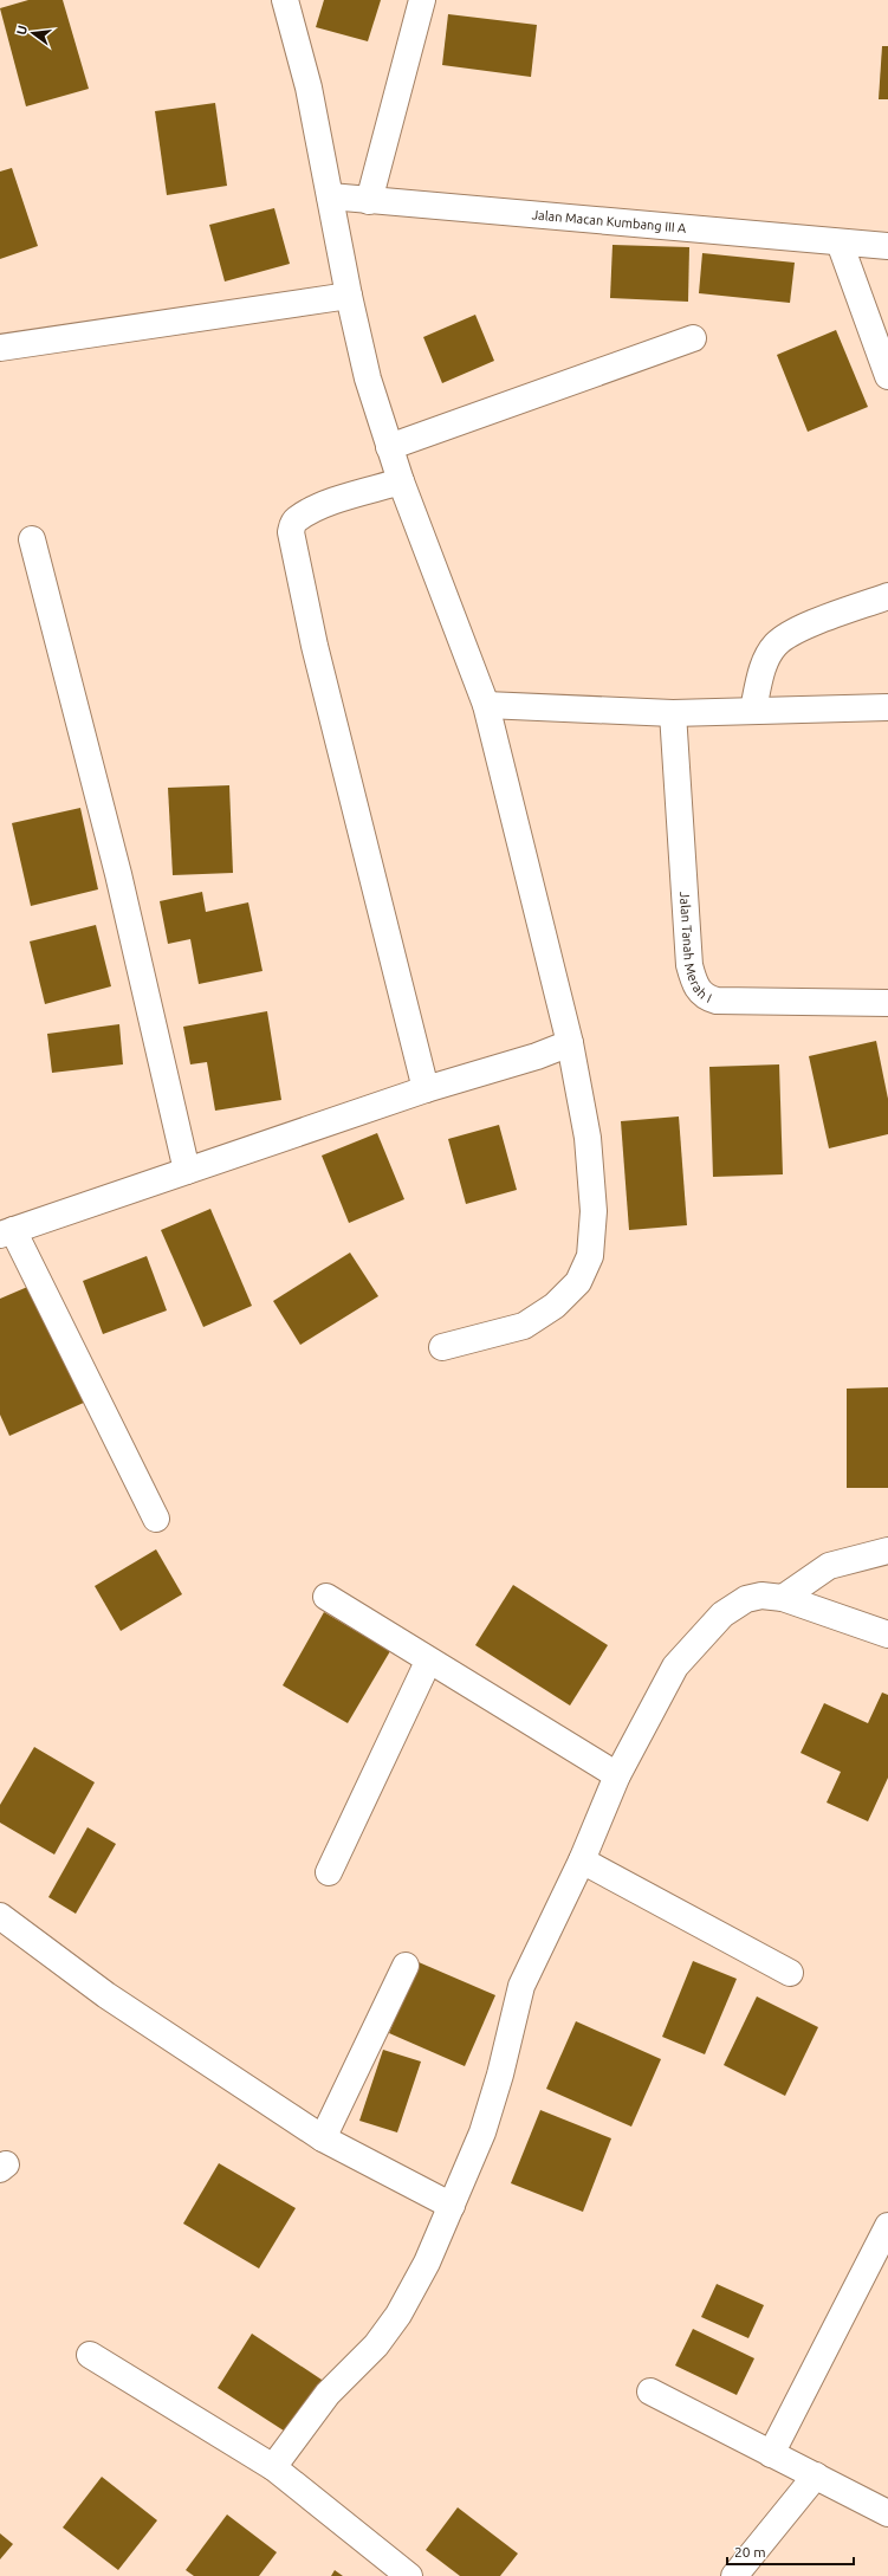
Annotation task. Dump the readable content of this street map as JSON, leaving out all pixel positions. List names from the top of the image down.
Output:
{
  "streets": {
    "street": ["Jalan Macan Kumbang III A", "Jalan Tanah Merah I"]
  },
  "scale_bar": "20 m",
  "north": "left"
}
